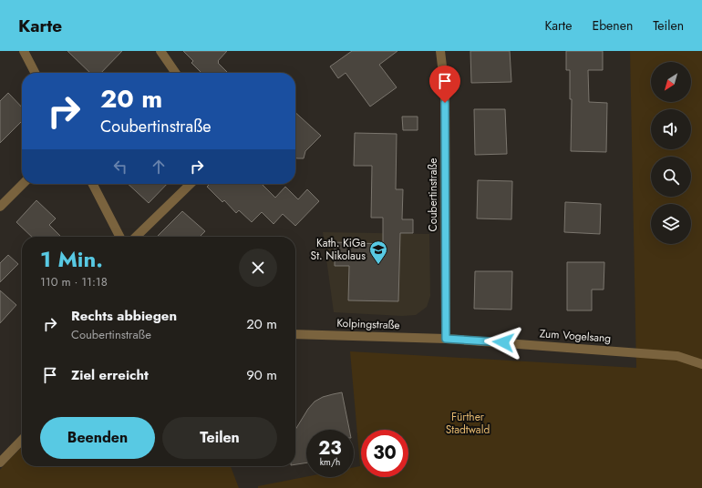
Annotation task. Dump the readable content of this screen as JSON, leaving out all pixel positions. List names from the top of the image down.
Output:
{
  "streets": {
    "street": ["Coubertinstraße", "Kolpingstraße", "Zum Vogelsang"]
  },
  "crossings": [
    ["Coubertinstraße", "Kolpingstraße"],
    ["Coubertinstraße", "Zum Vogelsang"],
    ["Kolpingstraße", "Zum Vogelsang"]
  ],
  "parks": ["Fürther Stadtwald"],
  "places": {
    "school or university": ["Kath. KiGa St. Nikolaus"]
  },
  "north": "bottom left",
  "page": {
    "header": "Karte",
    "nav": ["Karte", "Ebenen", "Teilen"],
    "turn": ["20 m", "Coubertinstraße"],
    "heading": ["1 Min.", "110 m · 11:18"],
    "list": [
      {
        "name": "Rechts abbiegen",
        "note": "Coubertinstraße",
        "value": "20 m"
      },
      {
        "name": "Ziel erreicht",
        "value": "90 m"
      }
    ],
    "buttons": ["Beenden", "Teilen"],
    "speed": "23 km/h",
    "limit": "30"
  }
}
